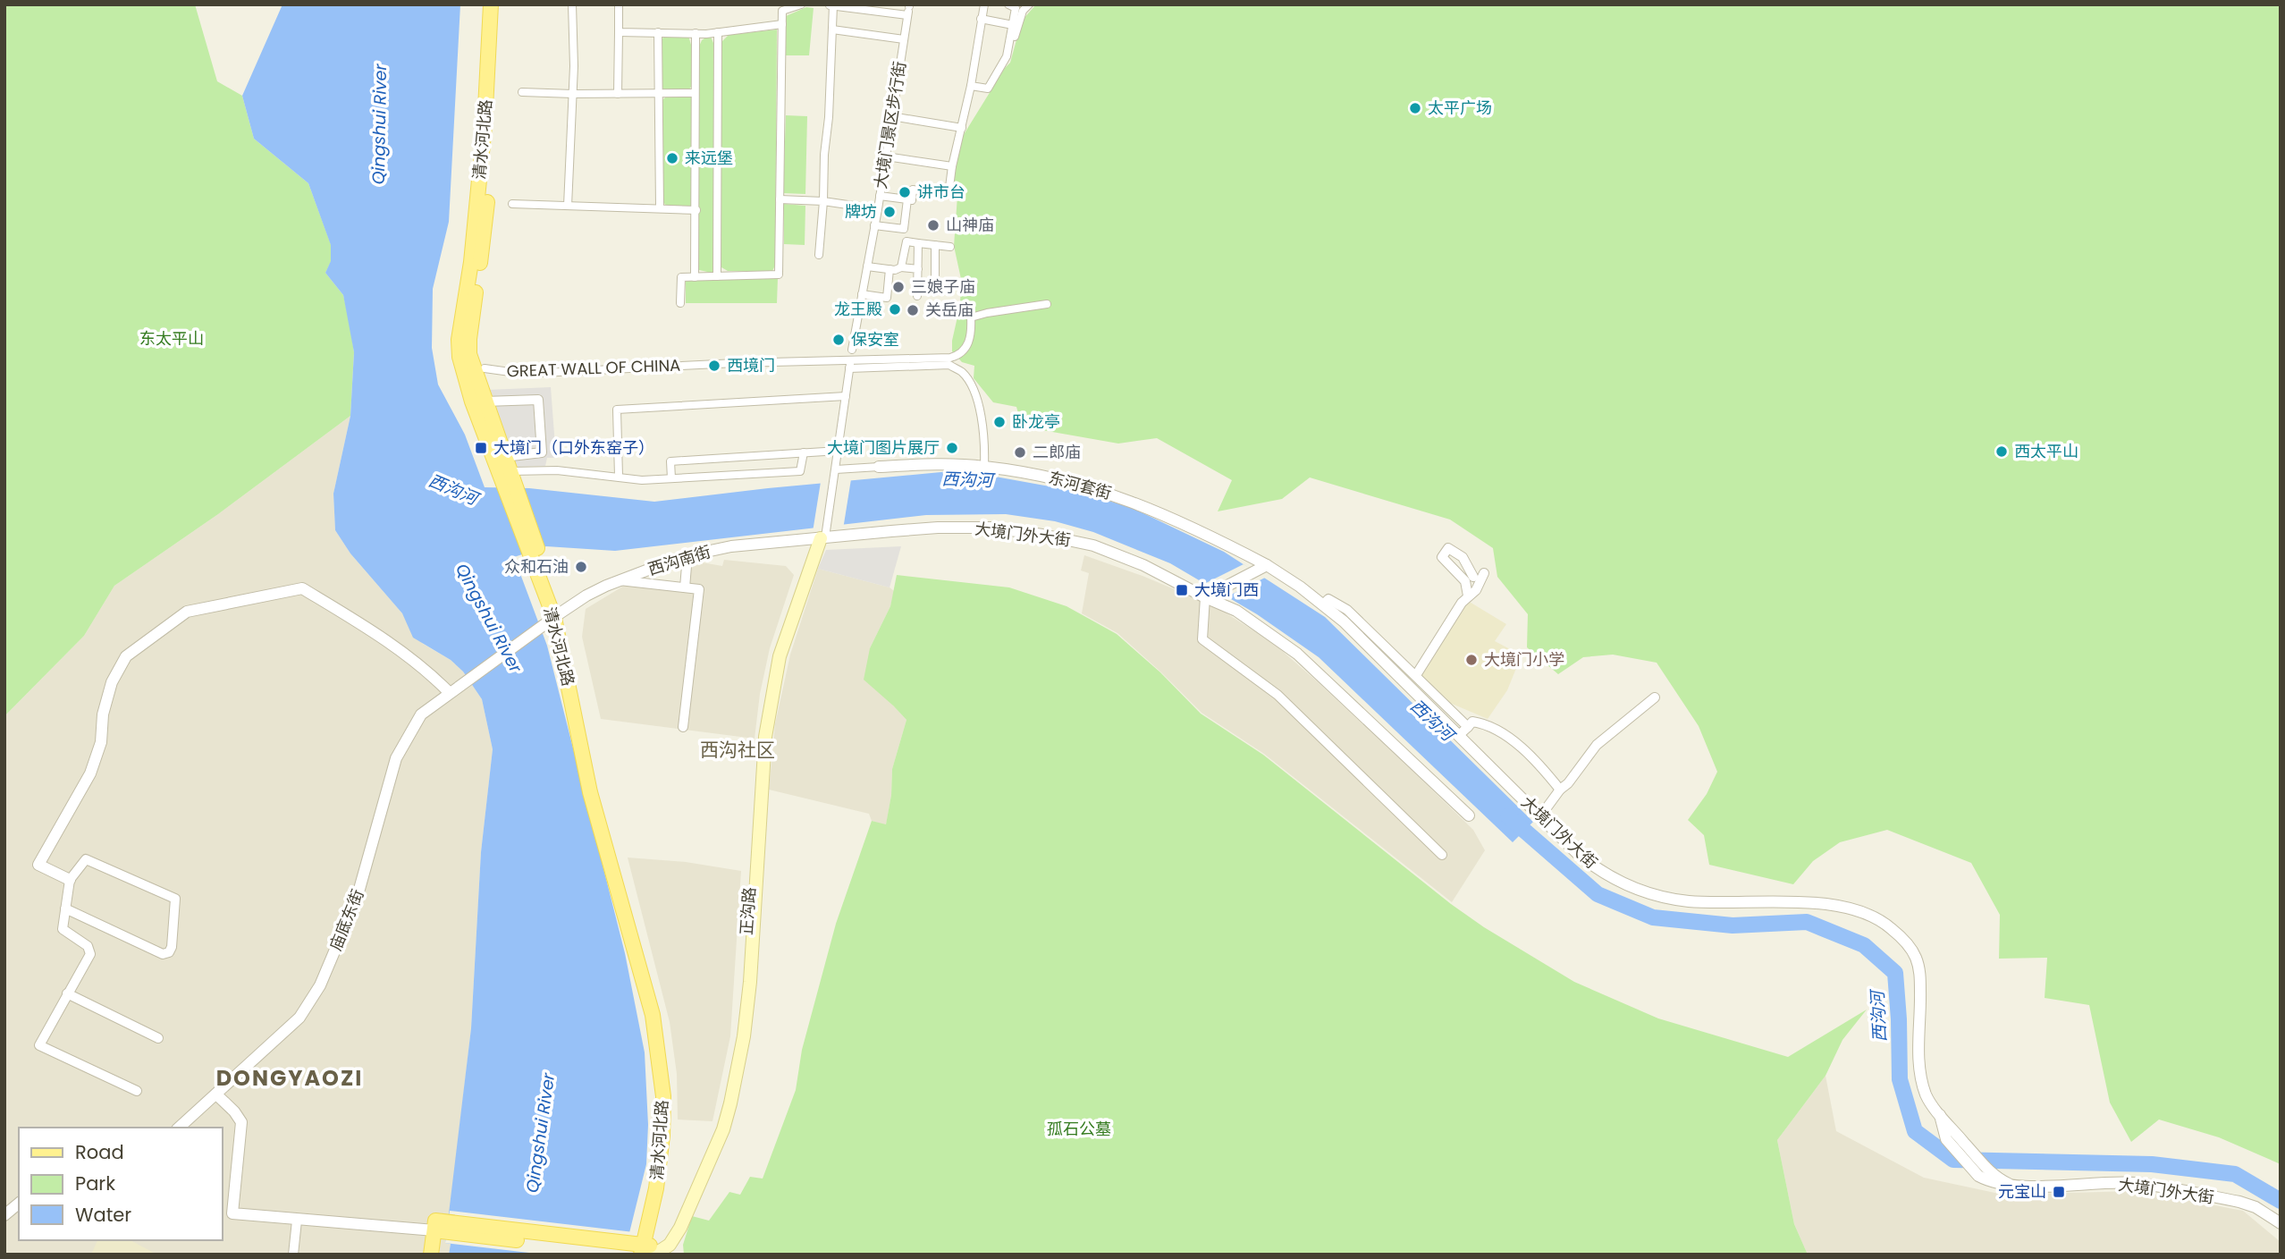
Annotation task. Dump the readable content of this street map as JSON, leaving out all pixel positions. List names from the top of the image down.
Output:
{
  "streets": {
    "main road": ["清水河北路", "正沟路"],
    "street": [
      "大境门景区步行街",
      "GREAT WALL OF CHINA",
      "东河套街",
      "大境门外大街",
      "西沟南街",
      "庙底东街"
    ]
  },
  "crossings": [
    ["清水河北路", "西沟南街"],
    ["清水河北路", "正沟路"],
    ["东河套街", "大境门外大街"],
    ["大境门外大街", "西沟南街"],
    ["大境门外大街", "正沟路"],
    ["西沟南街", "正沟路"],
    ["西沟南街", "庙底东街"]
  ],
  "districts": ["西沟社区", "DONGYAOZI"],
  "water": ["Qingshui River", "西沟河"],
  "parks": ["东太平山", "孤石公墓"],
  "places": {
    "other": [
      "太平广场",
      "来远堡",
      "讲市台",
      "牌坊",
      "山神庙",
      "三娘子庙",
      "龙王殿",
      "关岳庙",
      "保安室",
      "西境门",
      "卧龙亭",
      "大境门图片展厅",
      "西太平山",
      "二郎庙",
      "众和石油",
      "大境门小学"
    ],
    "transit": ["大境门（口外东窑子）", "大境门西", "元宝山"]
  },
  "legend": ["Road", "Park", "Water"]
}
